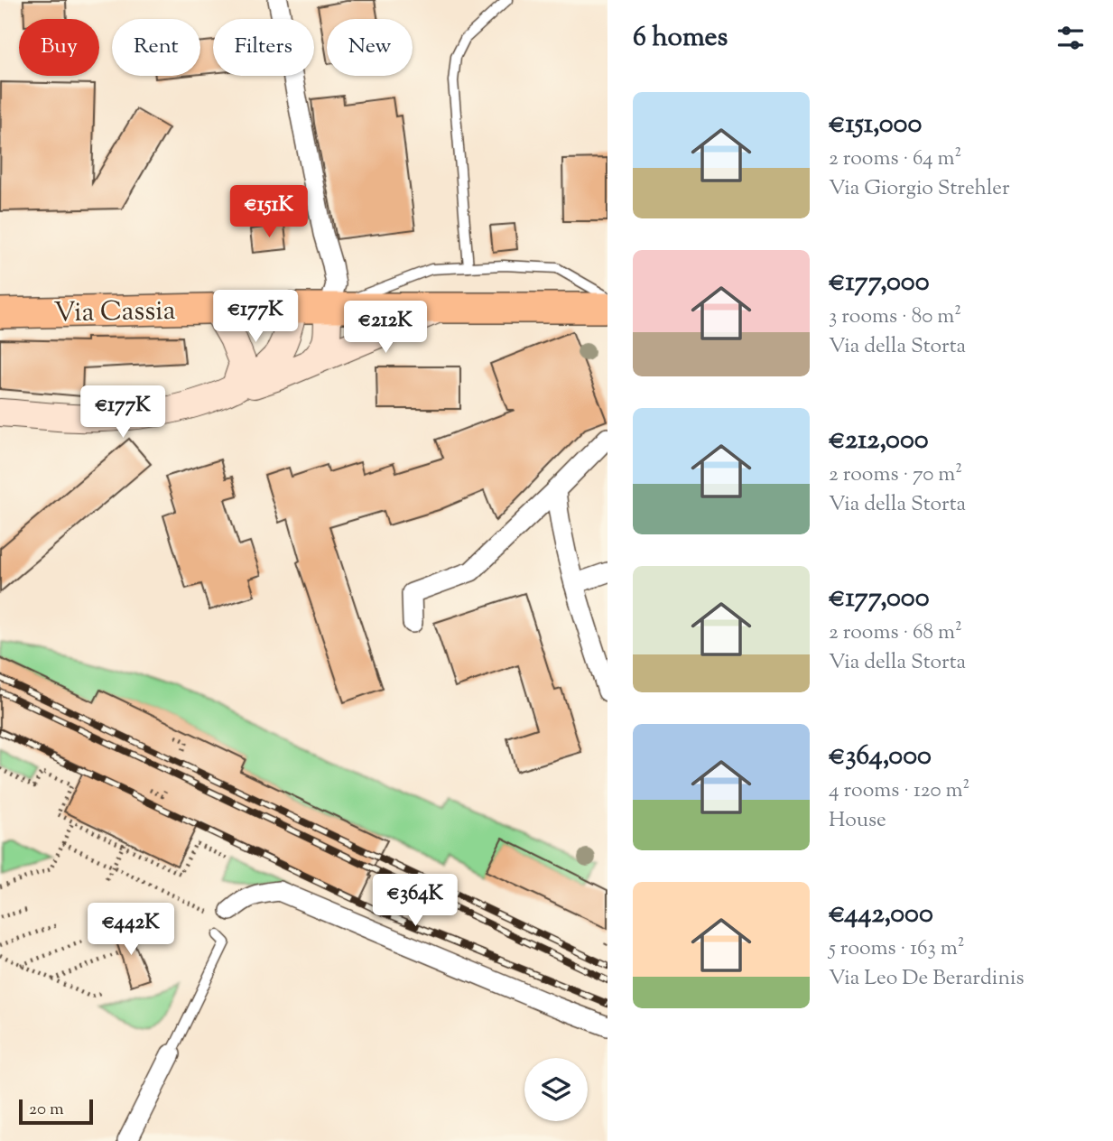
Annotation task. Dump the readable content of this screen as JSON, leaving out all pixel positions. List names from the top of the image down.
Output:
{
  "streets": {
    "main road": ["Via Cassia"]
  },
  "scale_bar": "20 m",
  "page": {
    "heading": "6 homes",
    "chip": [
      "Buy",
      "Rent",
      "Filters",
      "New"
    ],
    "list": [
      {
        "name": "€151,000",
        "note": "2 rooms · 64 m² · Via Giorgio Strehler"
      },
      {
        "name": "€177,000",
        "note": "3 rooms · 80 m² · Via della Storta"
      },
      {
        "name": "€212,000",
        "note": "2 rooms · 70 m² · Via della Storta"
      },
      {
        "name": "€177,000",
        "note": "2 rooms · 68 m² · Via della Storta"
      },
      {
        "name": "€364,000",
        "note": "4 rooms · 120 m² · House"
      },
      {
        "name": "€442,000",
        "note": "5 rooms · 163 m² · Via Leo De Berardinis"
      }
    ],
    "price": [
      "€151K",
      "€177K",
      "€212K",
      "€177K",
      "€364K",
      "€442K"
    ],
    "scale": "20 m"
  }
}
